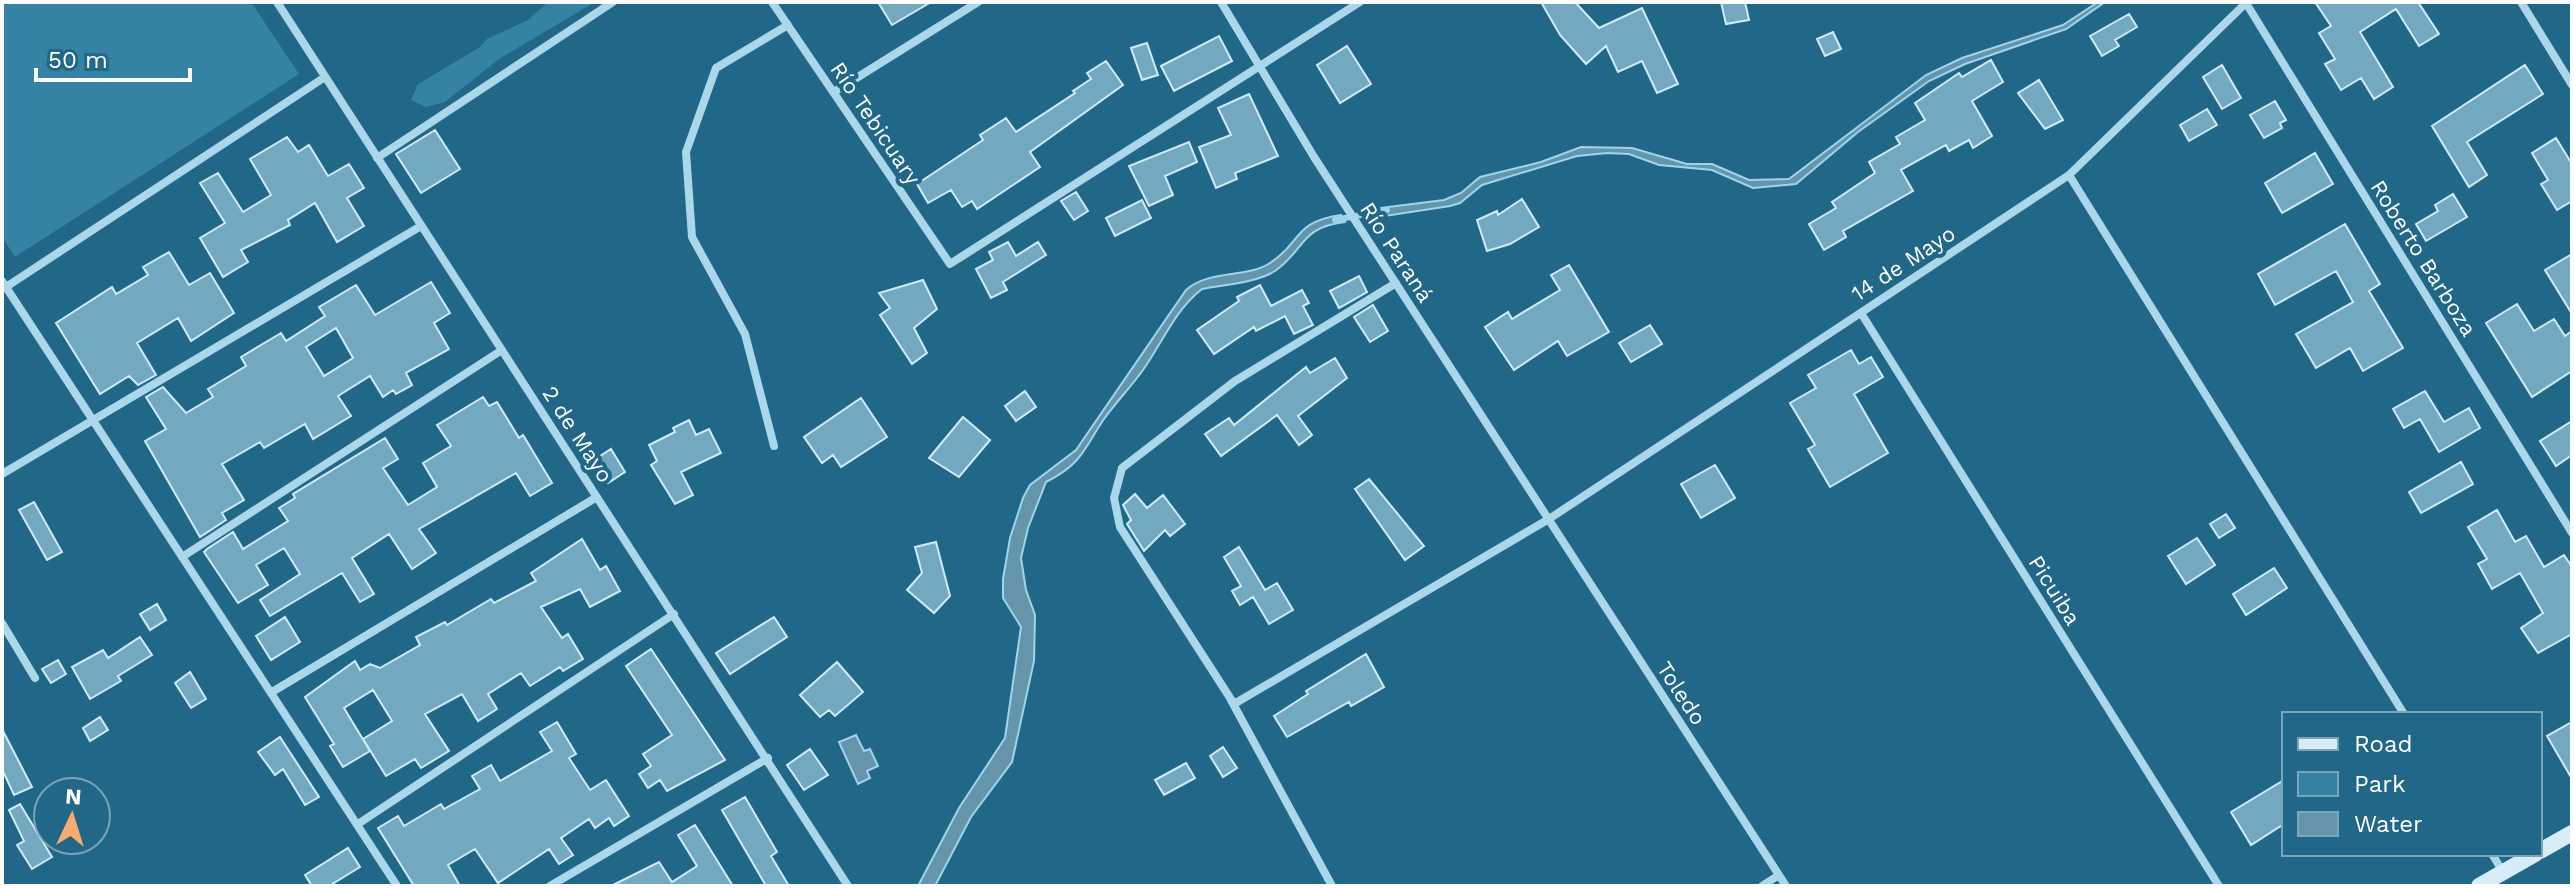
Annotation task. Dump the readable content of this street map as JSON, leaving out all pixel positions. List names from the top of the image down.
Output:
{
  "streets": {
    "street": [
      "Río Tebicuary",
      "Río Paraná",
      "Roberto Barboza",
      "14 de Mayo",
      "2 de Mayo",
      "Picuiba",
      "Toledo"
    ]
  },
  "crossings": [
    ["Río Tebicuary", "Río Paraná"],
    ["Río Paraná", "14 de Mayo"],
    ["Río Paraná", "Toledo"],
    ["Roberto Barboza", "14 de Mayo"],
    ["14 de Mayo", "Picuiba"],
    ["14 de Mayo", "Toledo"]
  ],
  "legend": ["Road", "Park", "Water"],
  "scale_bar": "50 m",
  "north": "top"
}
